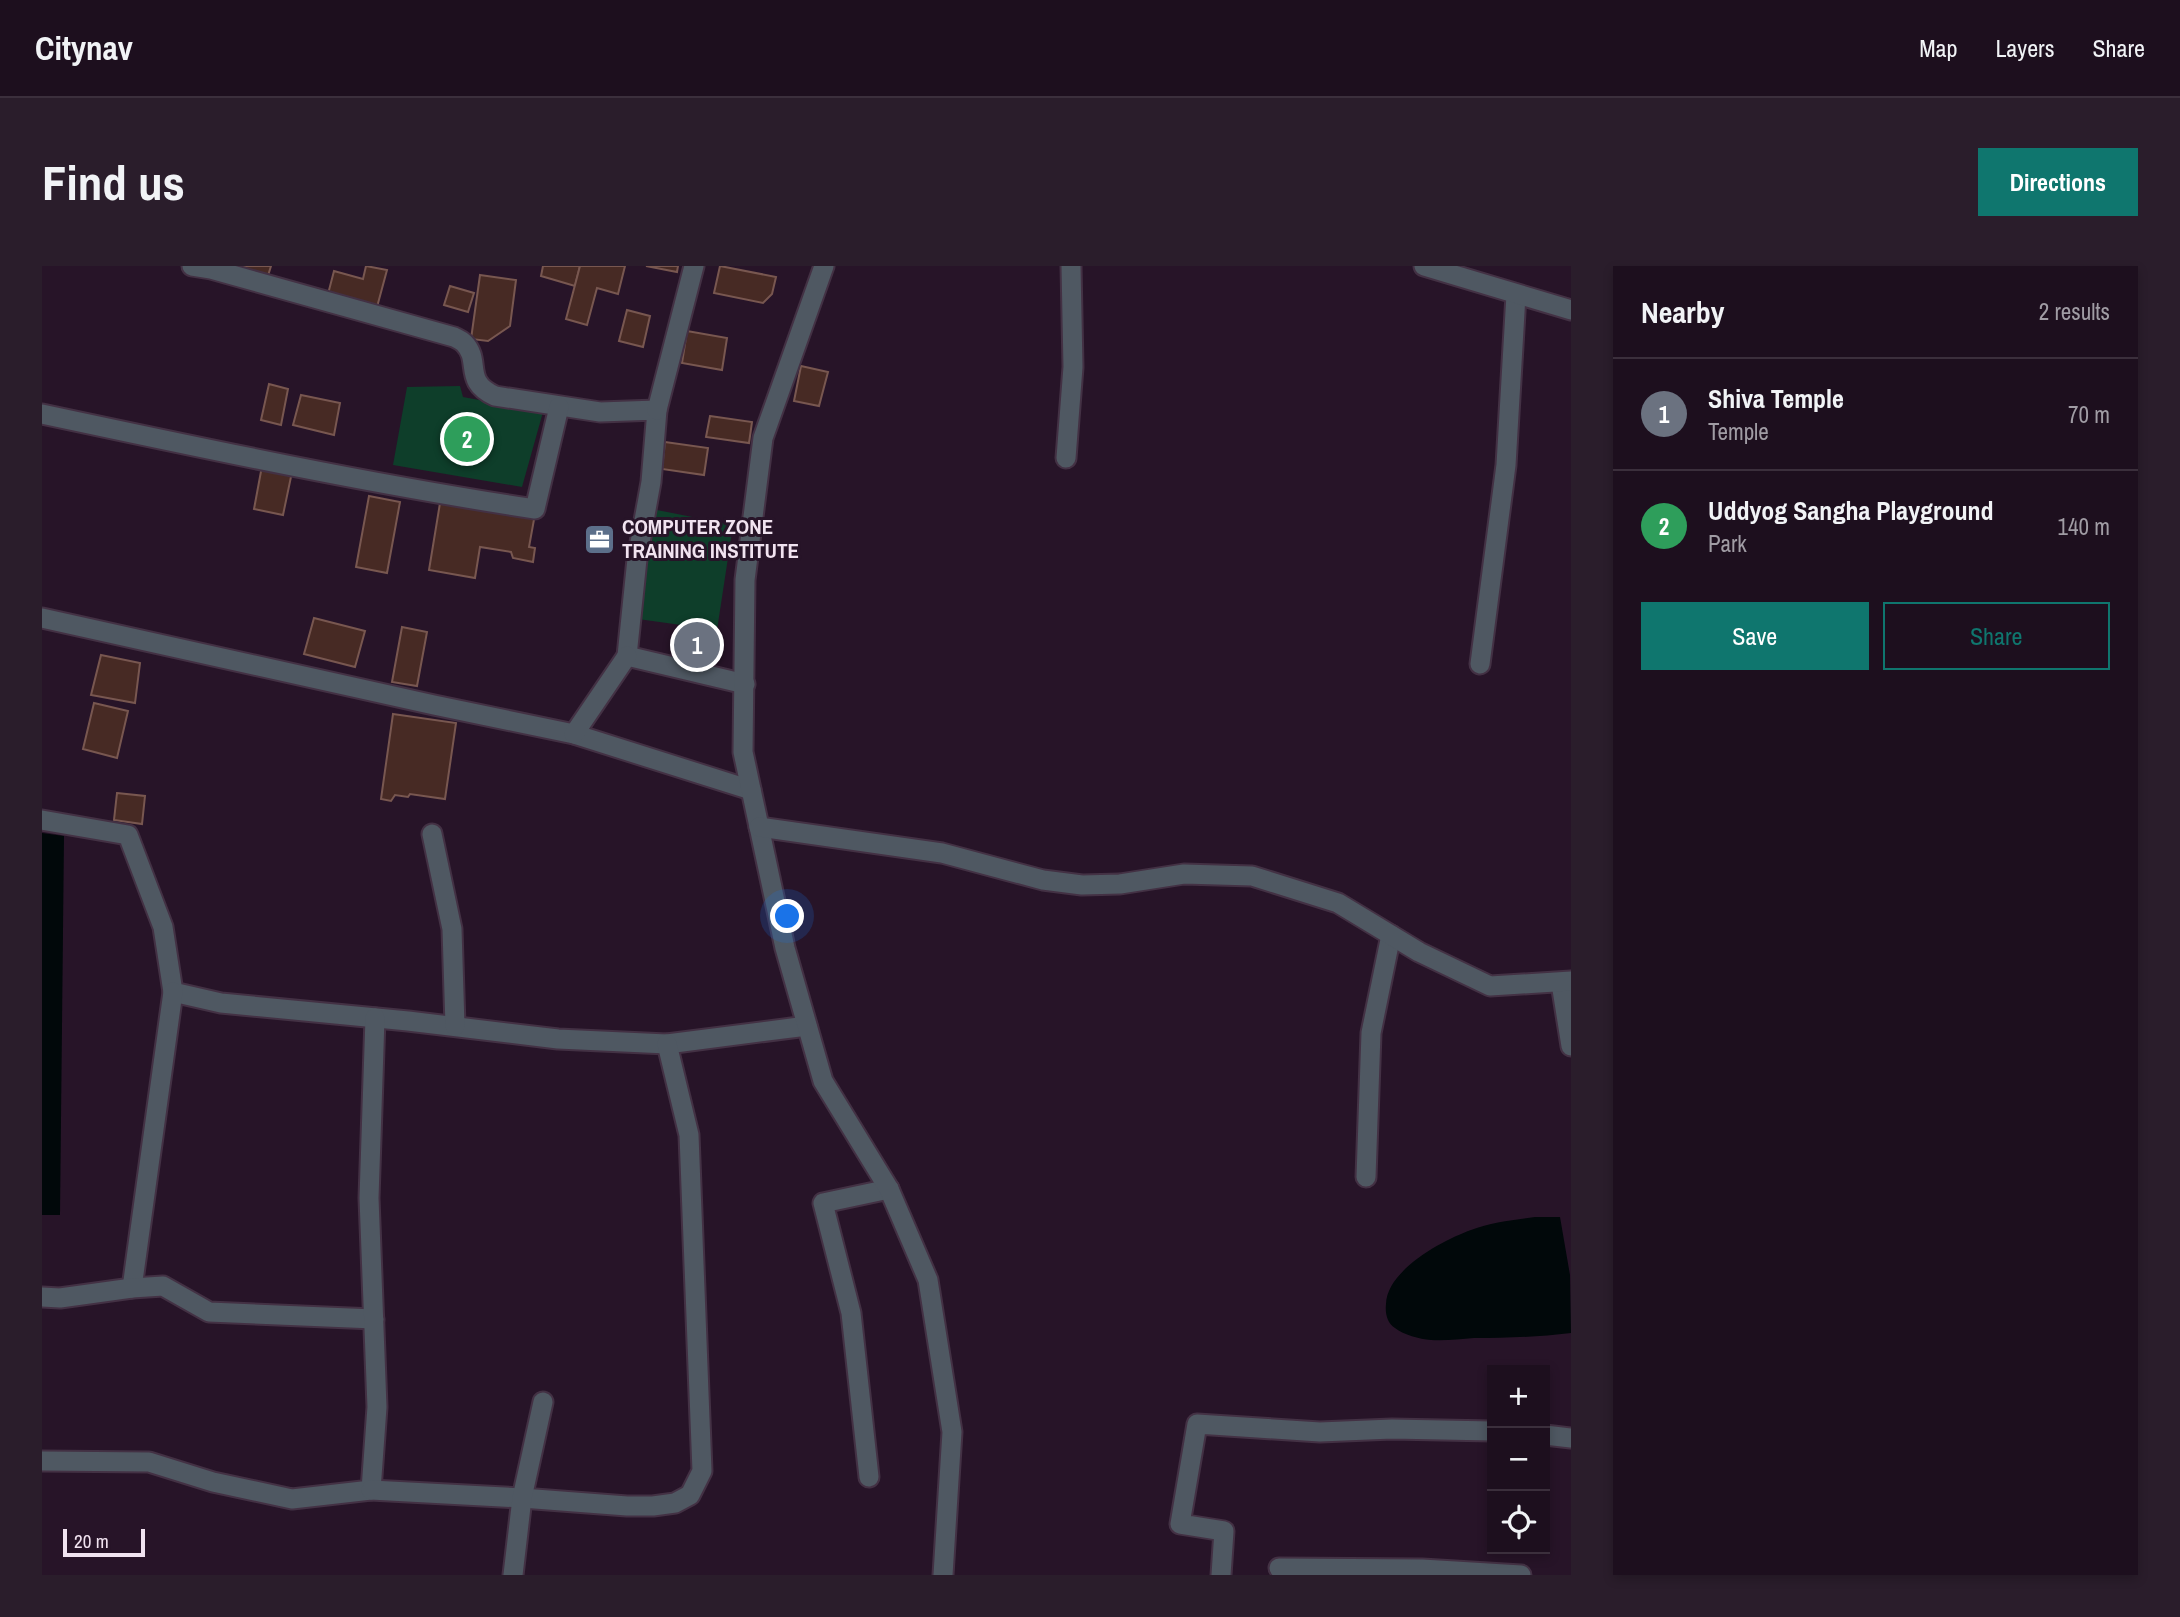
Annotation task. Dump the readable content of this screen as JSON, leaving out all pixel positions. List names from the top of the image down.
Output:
{
  "places": {
    "office": ["COMPUTER ZONE TRAINING INSTITUTE"]
  },
  "scale_bar": "20 m",
  "page": {
    "header": "Citynav",
    "nav": ["Map", "Layers", "Share"],
    "buttons": [
      "Directions",
      ["Save", "Share"]
    ],
    "title": "Find us",
    "heading": ["Nearby", "2 results"],
    "list": [
      {
        "mark": "1",
        "name": "Shiva Temple",
        "note": "Temple",
        "value": "70 m"
      },
      {
        "mark": "2",
        "name": "Uddyog Sangha Playground",
        "note": "Park",
        "value": "140 m"
      }
    ],
    "pins": ["2", "1"],
    "map_buttons": ["+", "−"],
    "scale": "20 m"
  }
}
